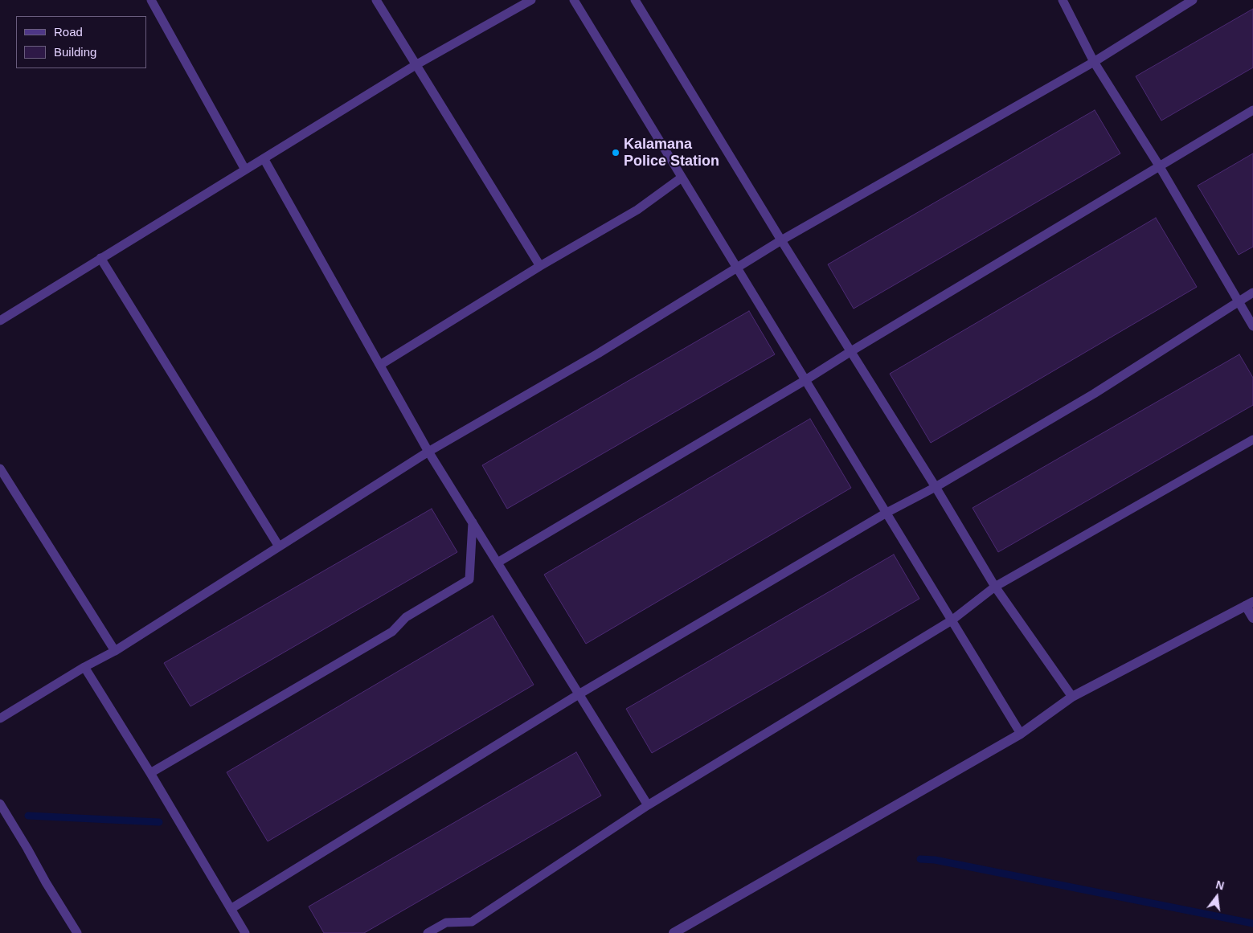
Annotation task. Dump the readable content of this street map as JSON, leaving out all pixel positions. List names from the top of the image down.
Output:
{
  "places": ["Kalamana Police Station"],
  "legend": ["Road", "Building"],
  "north": "top"
}
